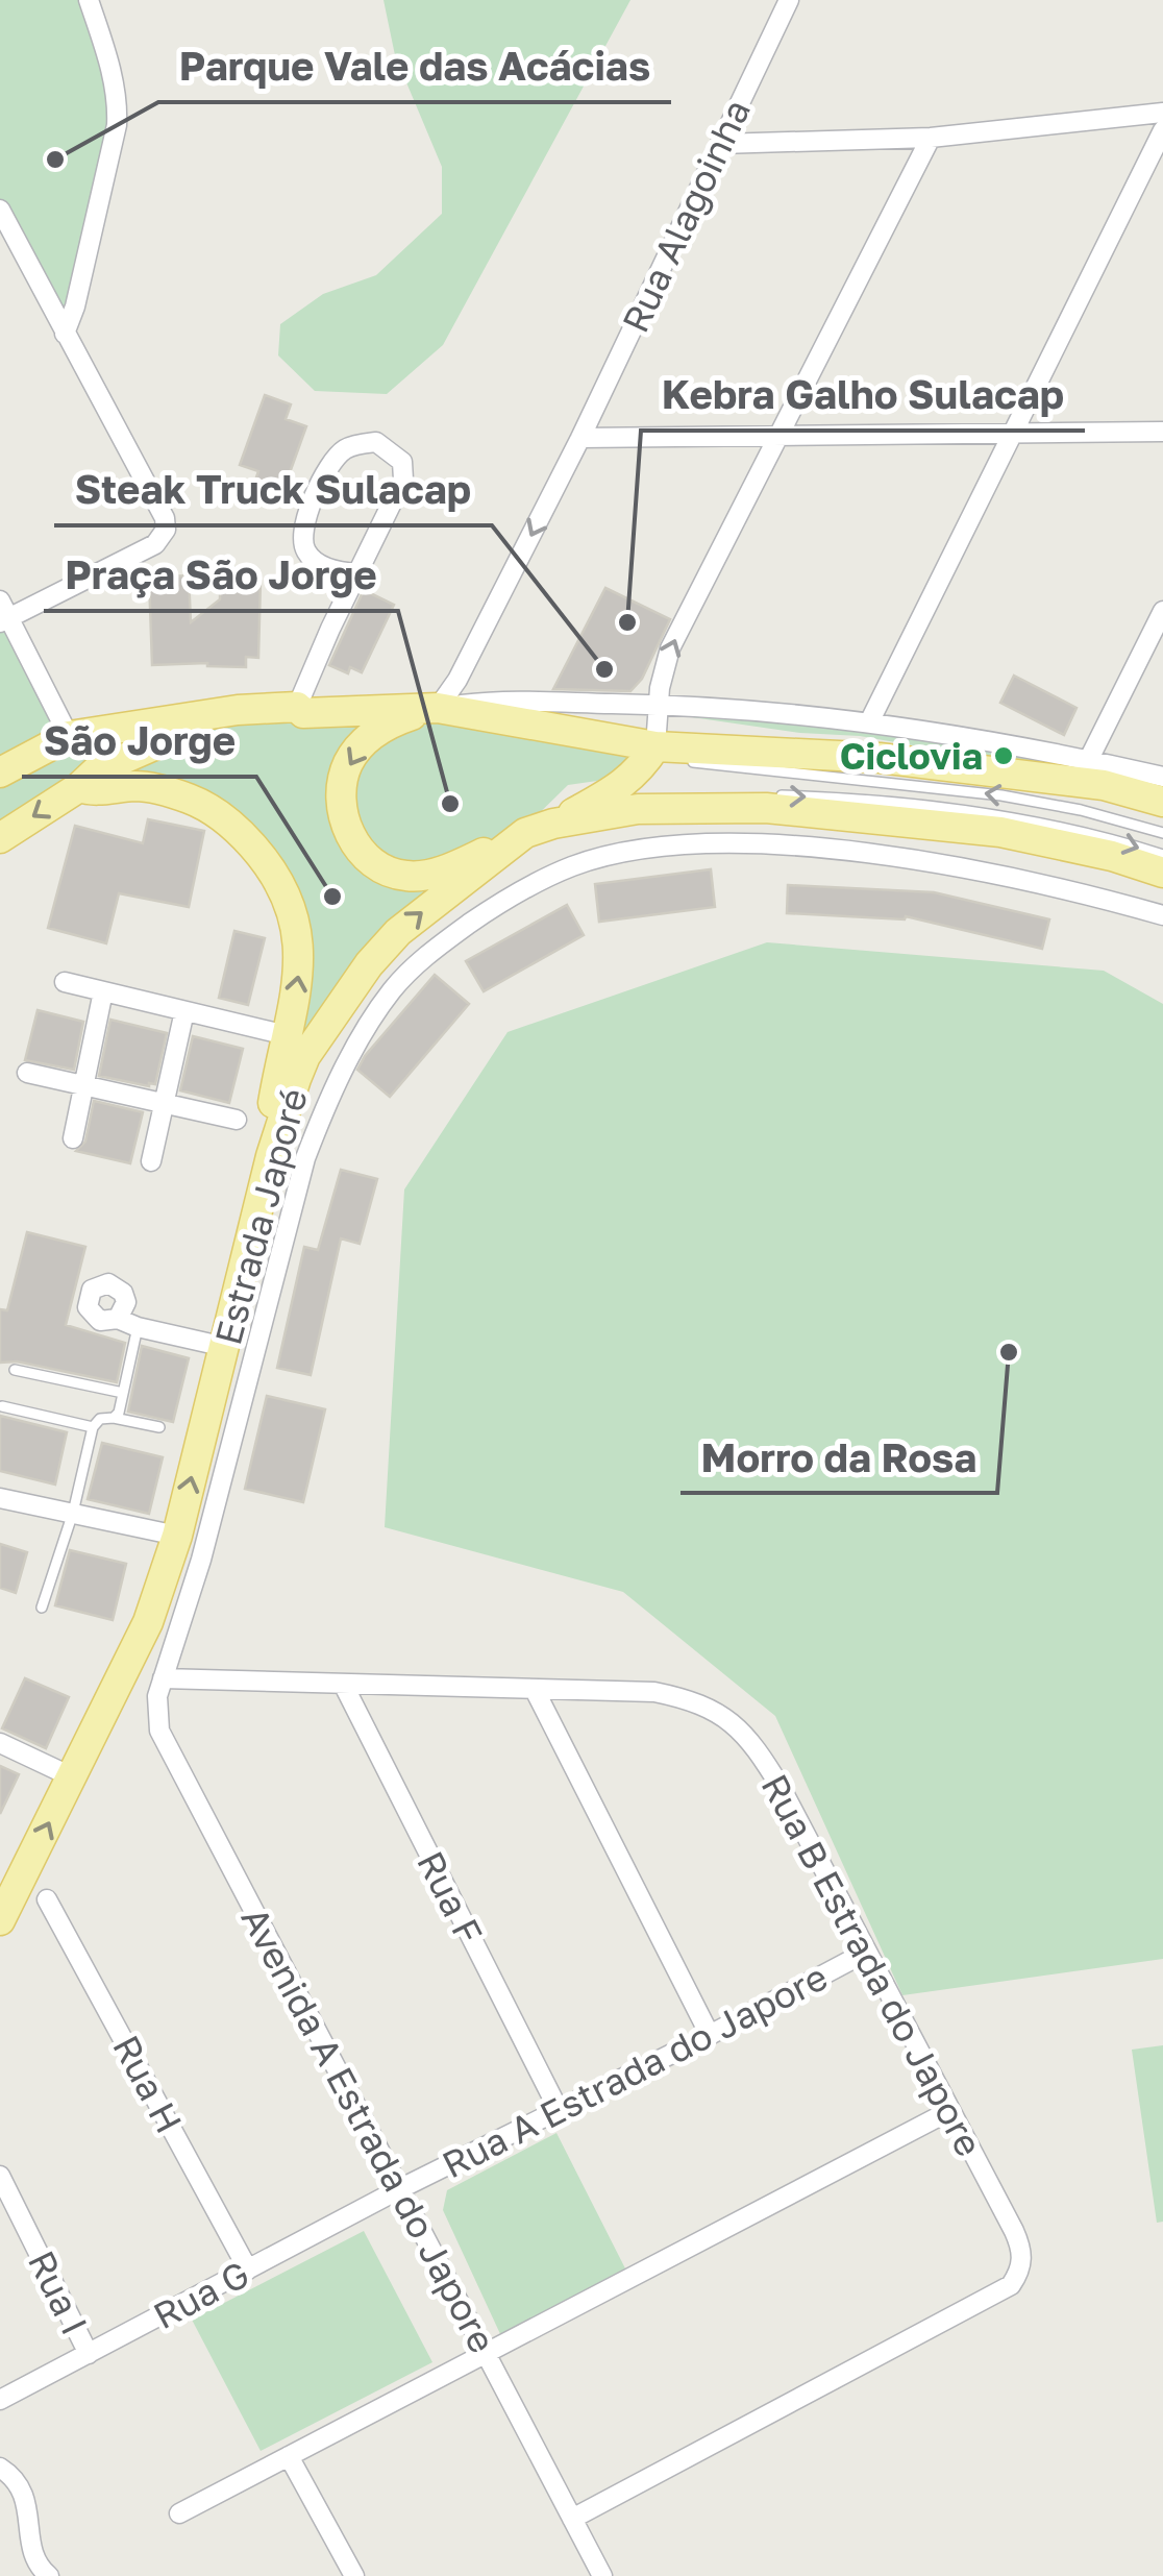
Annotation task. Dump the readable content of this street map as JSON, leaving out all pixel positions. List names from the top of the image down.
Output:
{
  "streets": {
    "main road": ["Estrada Japoré"],
    "street": [
      "Rua Alagoinha",
      "Rua F",
      "Rua B Estrada do Japore",
      "Rua A Estrada do Japore",
      "Rua H",
      "Avenida A Estrada do Japore",
      "Rua I",
      "Rua G"
    ]
  },
  "crossings": [
    ["Rua F", "Rua B Estrada do Japore"],
    ["Rua F", "Rua A Estrada do Japore"],
    ["Rua B Estrada do Japore", "Rua A Estrada do Japore"],
    ["Rua B Estrada do Japore", "Avenida A Estrada do Japore"],
    ["Rua A Estrada do Japore", "Avenida A Estrada do Japore"],
    ["Rua A Estrada do Japore", "Rua G"],
    ["Rua H", "Rua G"],
    ["Avenida A Estrada do Japore", "Rua G"],
    ["Rua I", "Rua G"]
  ],
  "one_way": ["Rua Alagoinha", "Estrada Japoré"],
  "places": [
    "Parque Vale das Acácias",
    "Kebra Galho Sulacap",
    "Steak Truck Sulacap",
    "Ciclovia",
    "Praça São Jorge",
    "São Jorge",
    "Morro da Rosa"
  ]
}
